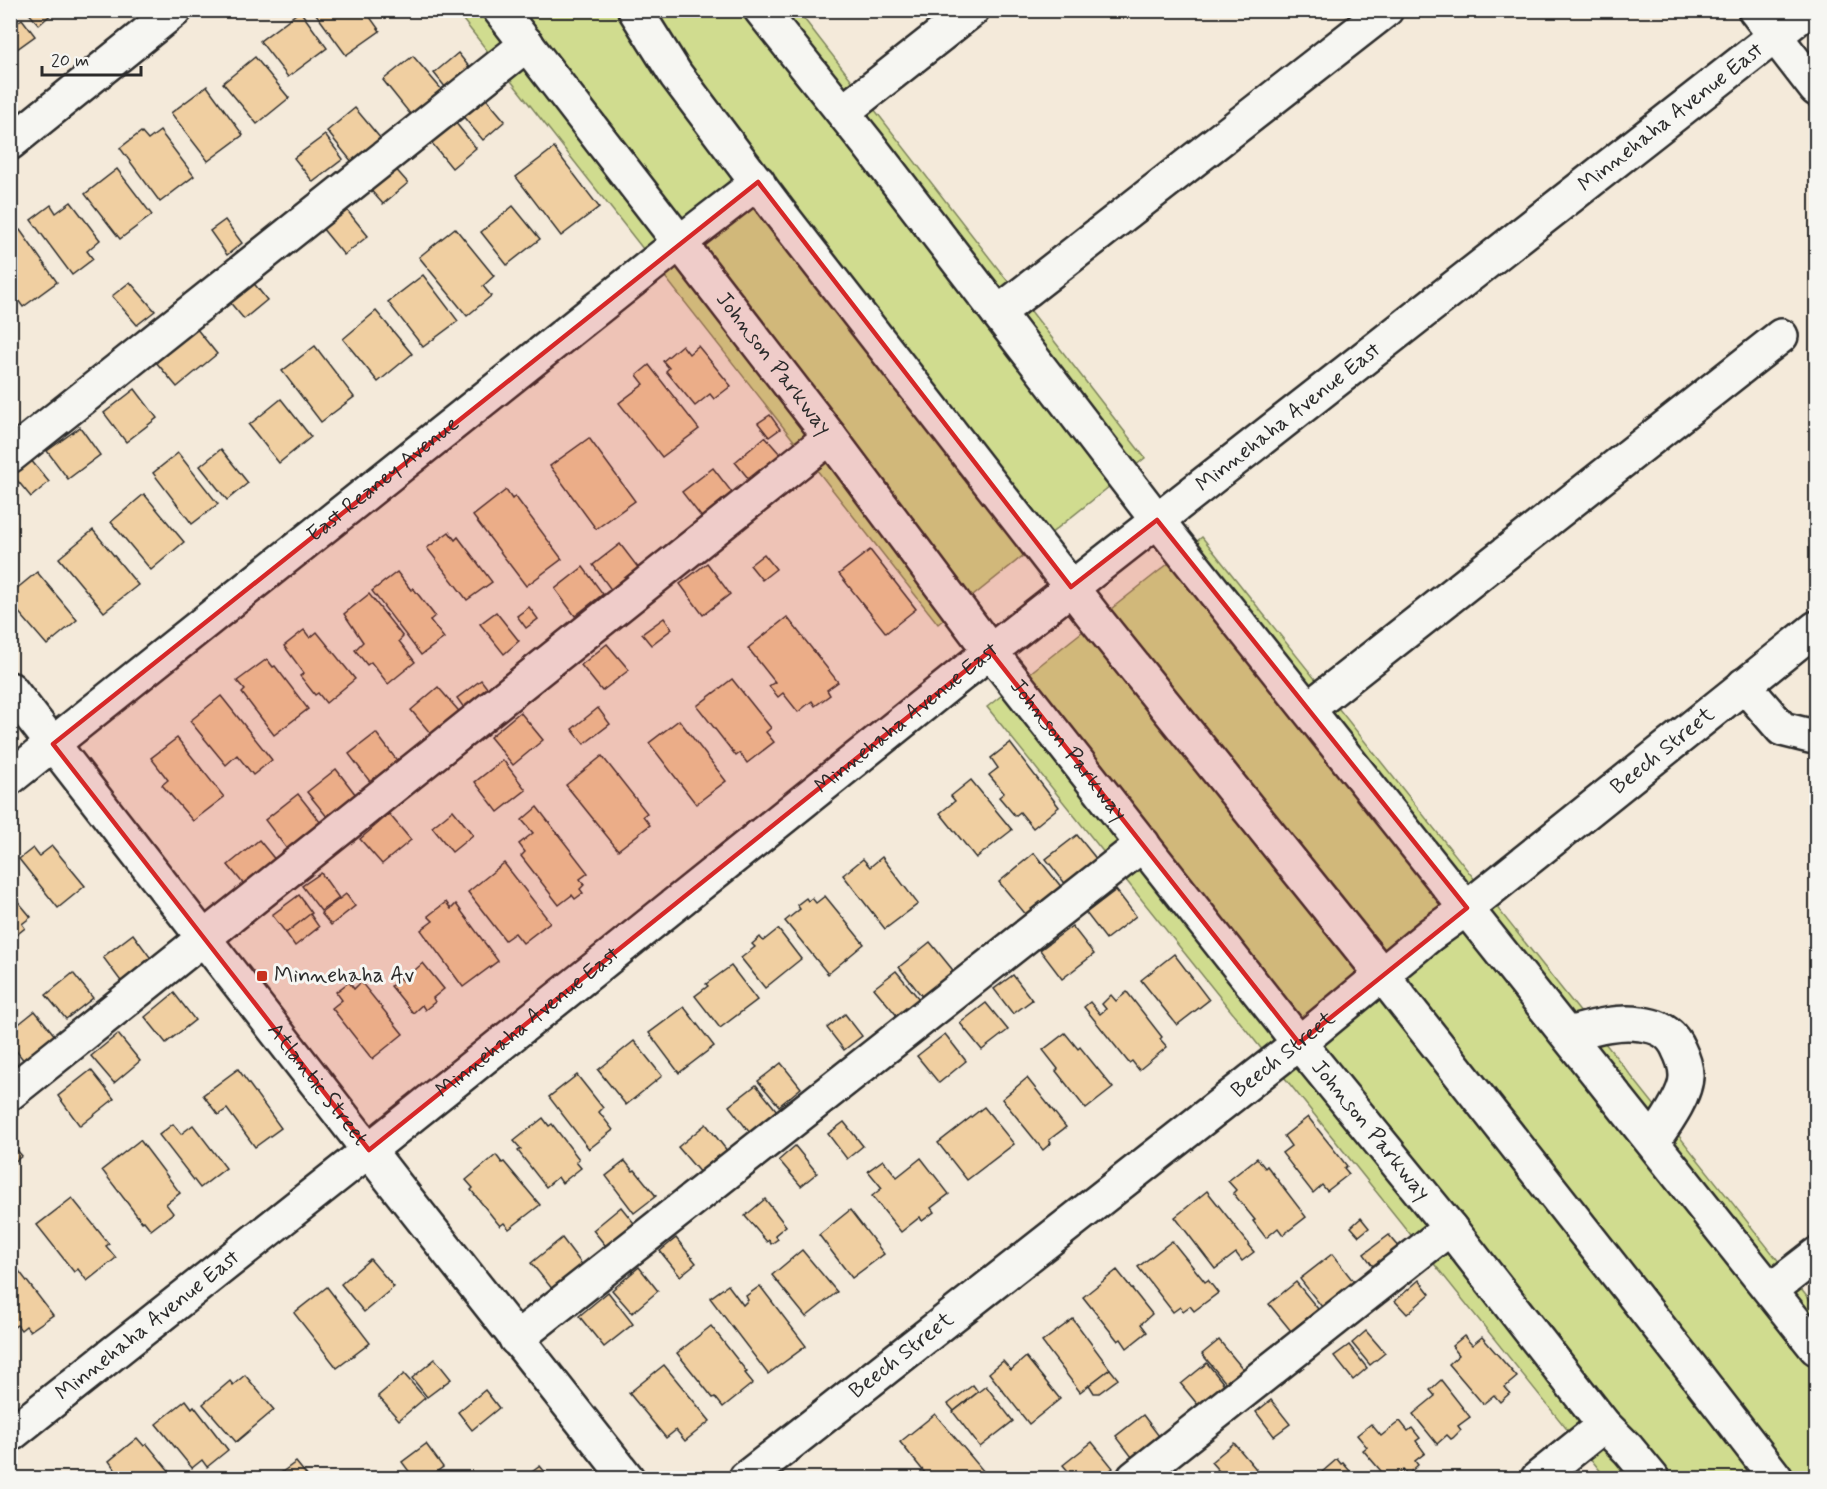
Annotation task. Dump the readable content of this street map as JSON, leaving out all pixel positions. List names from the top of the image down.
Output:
{
  "streets": {
    "street": [
      "Minnehaha Avenue East",
      "Johnson Parkway",
      "East Reaney Avenue",
      "Beech Street",
      "Atlantic Street"
    ]
  },
  "crossings": [
    ["Minnehaha Avenue East", "Johnson Parkway"],
    ["Minnehaha Avenue East", "Atlantic Street"],
    ["Johnson Parkway", "East Reaney Avenue"],
    ["Johnson Parkway", "Beech Street"],
    ["East Reaney Avenue", "Atlantic Street"]
  ],
  "places": {
    "transit": ["Minnehaha Av"]
  },
  "scale_bar": "20 m"
}
